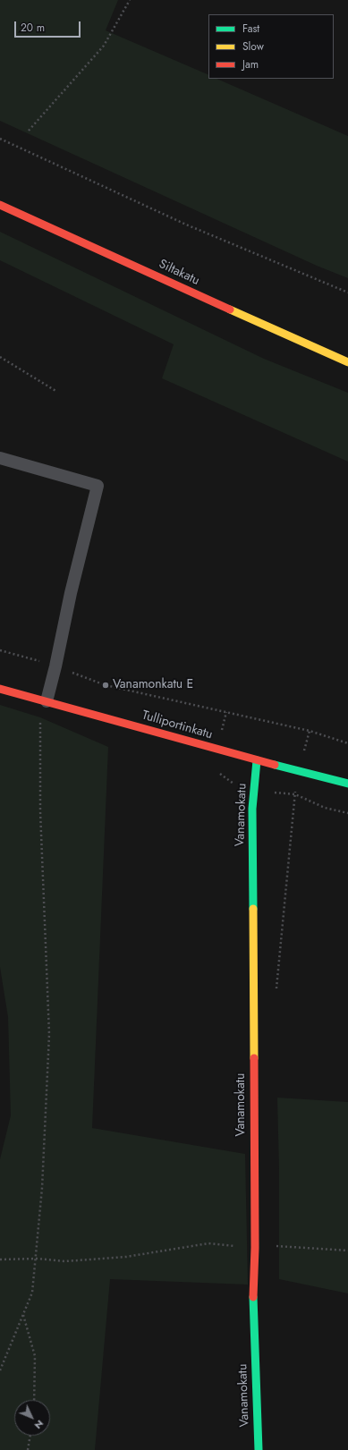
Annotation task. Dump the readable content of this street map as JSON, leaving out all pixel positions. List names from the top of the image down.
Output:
{
  "streets": {
    "street": ["Siltakatu", "Tulliportinkatu", "Vanamokatu"]
  },
  "crossings": [
    ["Tulliportinkatu", "Vanamokatu"]
  ],
  "places": ["Vanamonkatu E"],
  "legend": ["Fast", "Slow", "Jam"],
  "scale_bar": "20 m",
  "north": "bottom right"
}
